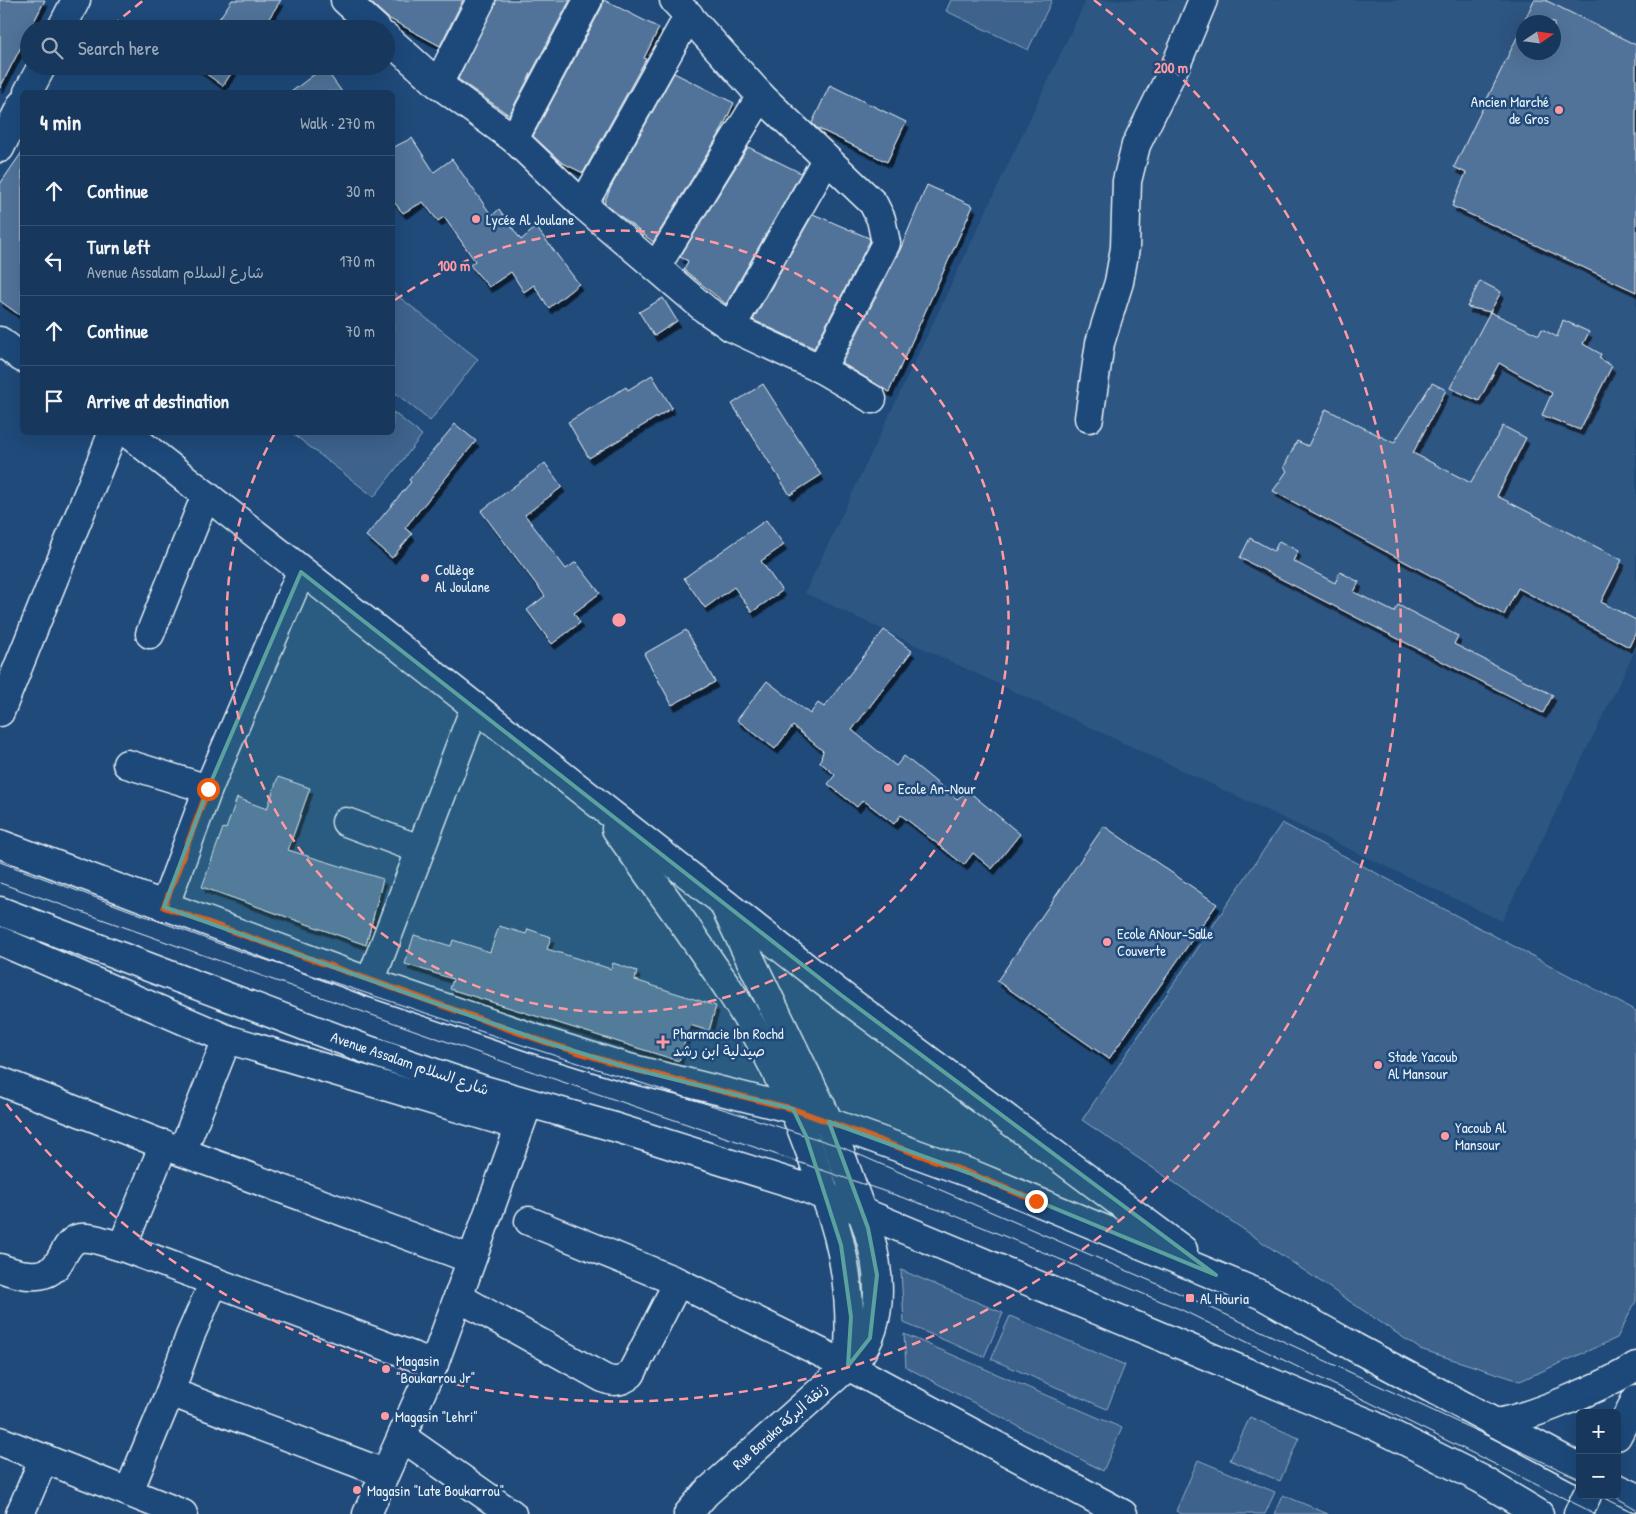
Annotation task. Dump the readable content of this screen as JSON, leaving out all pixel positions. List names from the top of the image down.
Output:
{
  "streets": {
    "street": ["Avenue Assalam شارع السلام", "Rue Baraka زنقة البركة"]
  },
  "crossings": [
    ["Avenue Assalam شارع السلام", "Rue Baraka زنقة البركة"]
  ],
  "places": {
    "other": [
      "Ancien Marché de Gros",
      "Lycée Al Joulane",
      "Collège Al Joulane",
      "Ecole An-Nour",
      "Ecole ANour-Salle Couverte",
      "Stade Yacoub Al Mansour",
      "Yacoub Al Mansour",
      "Magasin \"Boukarrou Jr\"",
      "Magasin \"Lehri\"",
      "Magasin \"Late Boukarrou\""
    ],
    "health": ["Pharmacie Ibn Rochd صيدلية ابن رشد"],
    "transit": ["Al Houria"]
  },
  "north": "right",
  "page": {
    "search": "Search here",
    "heading": ["4 min", "Walk · 270 m"],
    "list": [
      ["Continue", "30 m"],
      ["Turn left", "Avenue Assalam شارع السلام", "170 m"],
      ["Continue", "70 m"],
      "Arrive at destination"
    ],
    "map_buttons": ["+", "−"]
  },
  "rings": ["200 m", "100 m"]
}
